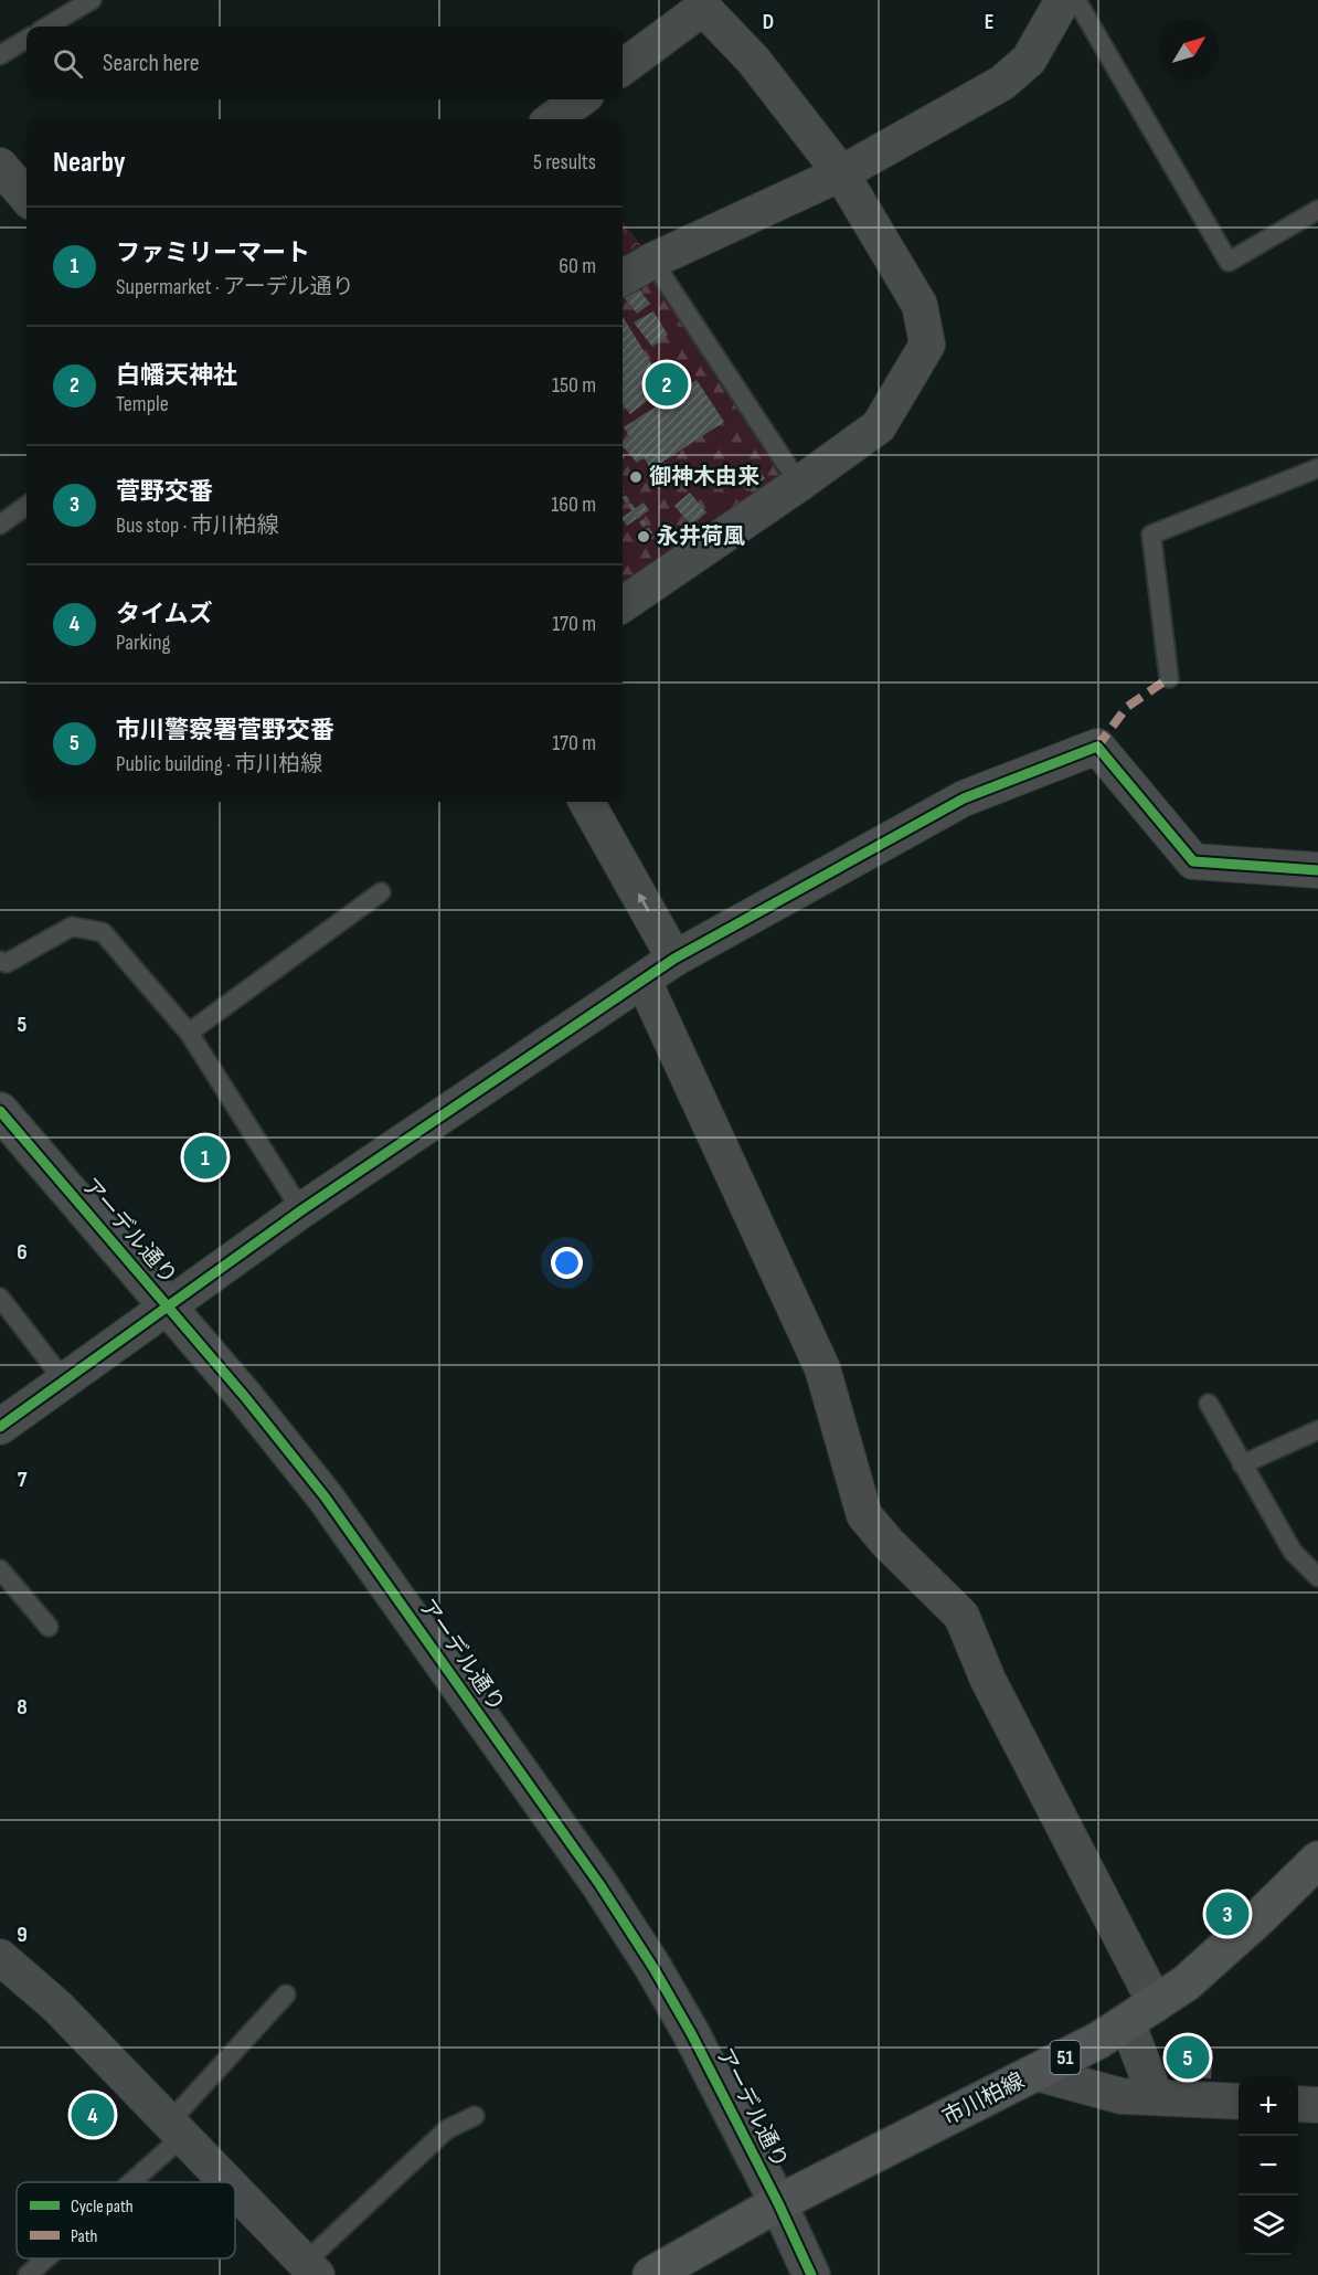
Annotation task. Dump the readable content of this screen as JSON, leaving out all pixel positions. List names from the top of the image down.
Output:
{
  "streets": {
    "main road": ["51", "市川柏線"],
    "street": ["アーデル通り"]
  },
  "crossings": [
    ["アーデル通り", "市川柏線"]
  ],
  "places": ["御神木由来", "永井荷風"],
  "legend": ["Cycle path", "Path"],
  "north": "top right",
  "page": {
    "search": "Search here",
    "heading": ["Nearby", "5 results"],
    "list": [
      {
        "mark": "1",
        "name": "ファミリーマート",
        "note": "Supermarket · アーデル通り",
        "value": "60 m"
      },
      {
        "mark": "2",
        "name": "白幡天神社",
        "note": "Temple",
        "value": "150 m"
      },
      {
        "mark": "3",
        "name": "菅野交番",
        "note": "Bus stop · 市川柏線",
        "value": "160 m"
      },
      {
        "mark": "4",
        "name": "タイムズ",
        "note": "Parking",
        "value": "170 m"
      },
      {
        "mark": "5",
        "name": "市川警察署菅野交番",
        "note": "Public building · 市川柏線",
        "value": "170 m"
      }
    ],
    "pins": [
      "2",
      "1",
      "3",
      "5",
      "4"
    ],
    "map_buttons": ["+", "−"]
  },
  "grid": {
    "columns": ["D", "E"],
    "rows": [
      "5",
      "6",
      "7",
      "8",
      "9"
    ]
  }
}
